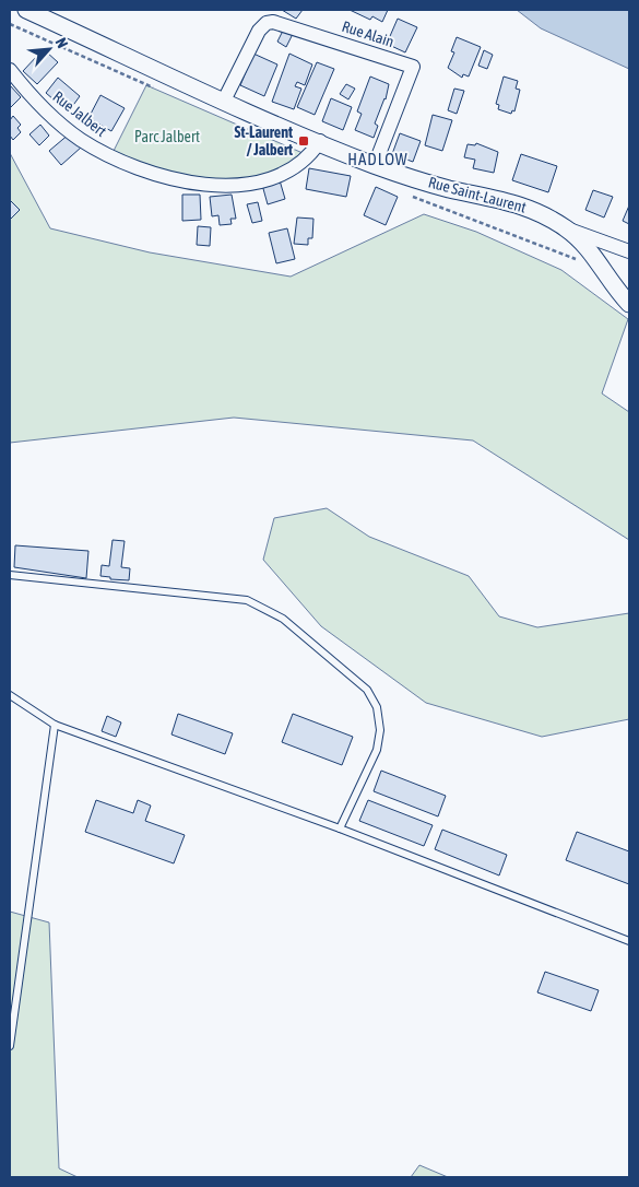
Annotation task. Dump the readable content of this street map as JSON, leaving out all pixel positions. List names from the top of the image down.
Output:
{
  "streets": {
    "street": ["Rue Alain", "Rue Jalbert", "Rue Saint-Laurent"]
  },
  "crossings": [
    ["Rue Alain", "Rue Saint-Laurent"],
    ["Rue Jalbert", "Rue Saint-Laurent"]
  ],
  "districts": ["HADLOW"],
  "parks": ["Parc Jalbert"],
  "places": {
    "transit": ["St-Laurent / Jalbert"]
  },
  "north": "top right"
}
